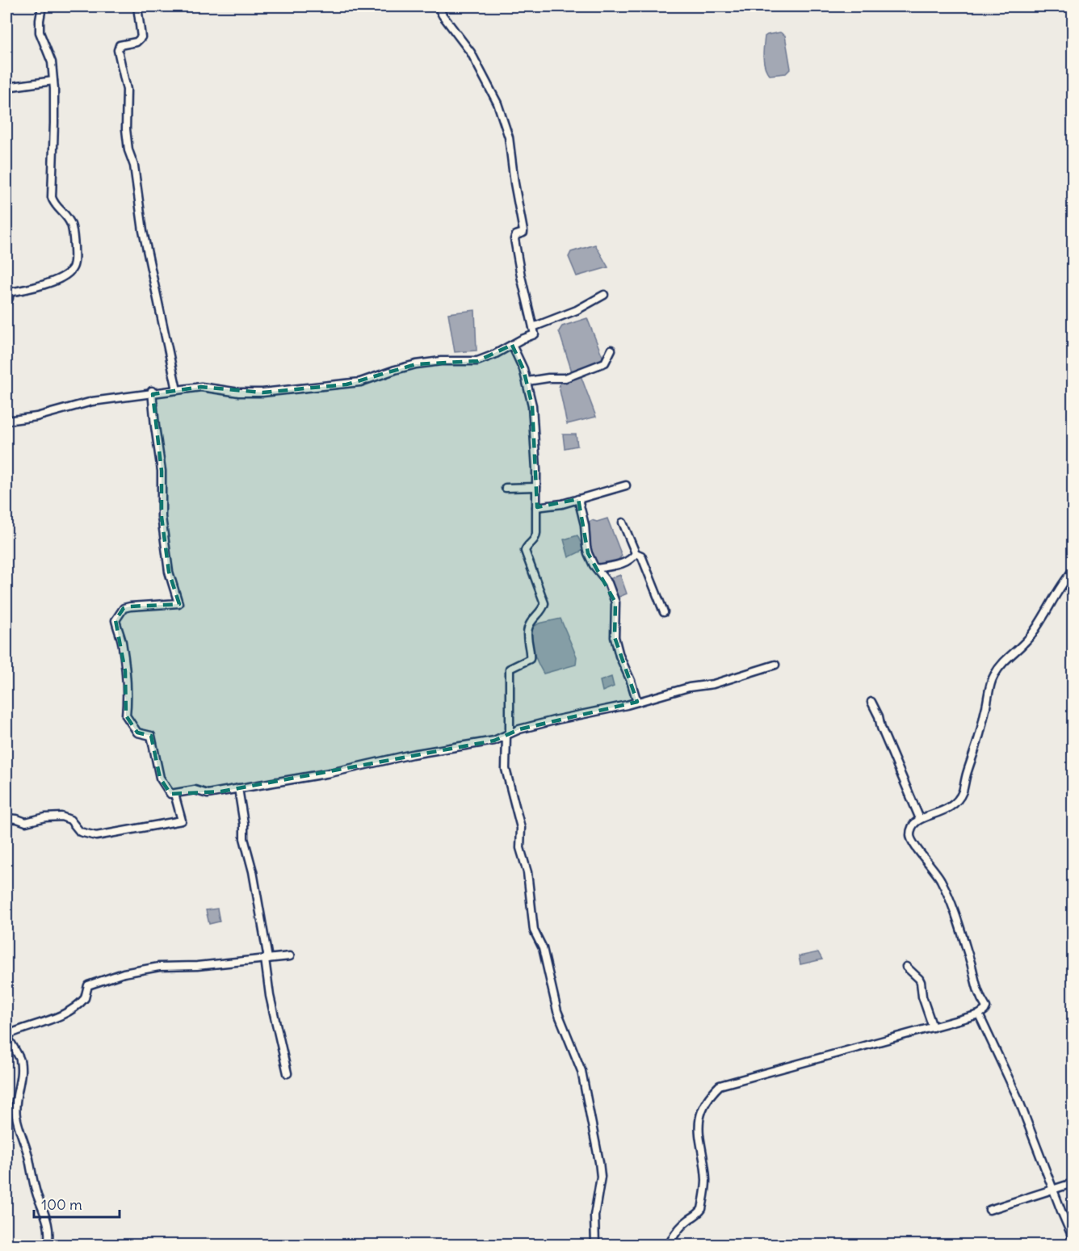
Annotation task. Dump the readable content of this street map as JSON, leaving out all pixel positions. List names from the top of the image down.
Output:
{
  "scale_bar": "100 m"
}
